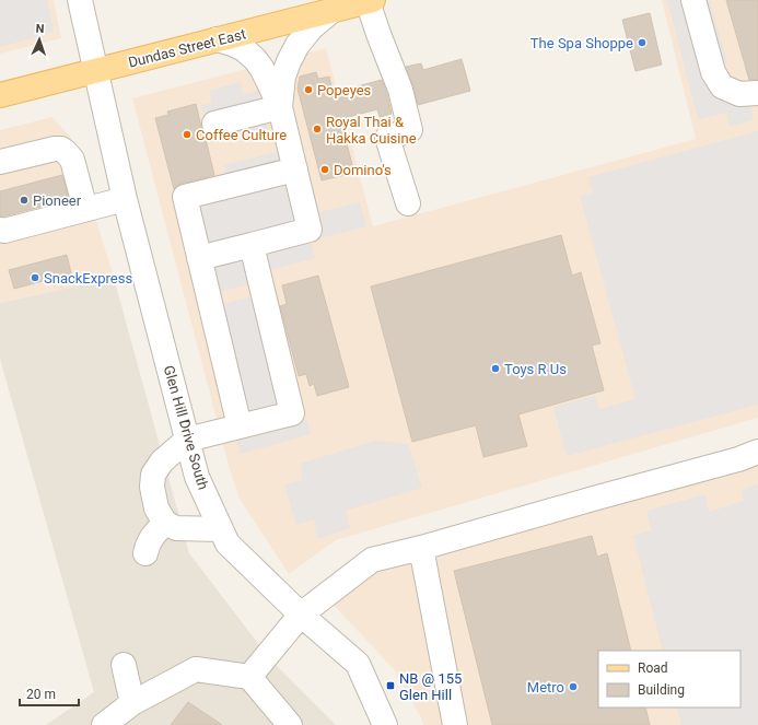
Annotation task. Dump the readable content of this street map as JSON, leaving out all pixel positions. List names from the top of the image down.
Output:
{
  "streets": {
    "main road": ["Dundas Street East"],
    "street": ["Glen Hill Drive South"]
  },
  "crossings": [
    ["Dundas Street East", "Glen Hill Drive South"]
  ],
  "places": {
    "other": [
      "The Spa Shoppe",
      "Popeyes",
      "Royal Thai & Hakka Cuisine",
      "Coffee Culture",
      "Domino's",
      "Pioneer",
      "SnackExpress",
      "Toys R Us",
      "Metro"
    ],
    "transit": ["NB @ 155 Glen Hill"]
  },
  "legend": ["Road", "Building"],
  "scale_bar": "20 m",
  "north": "top"
}
